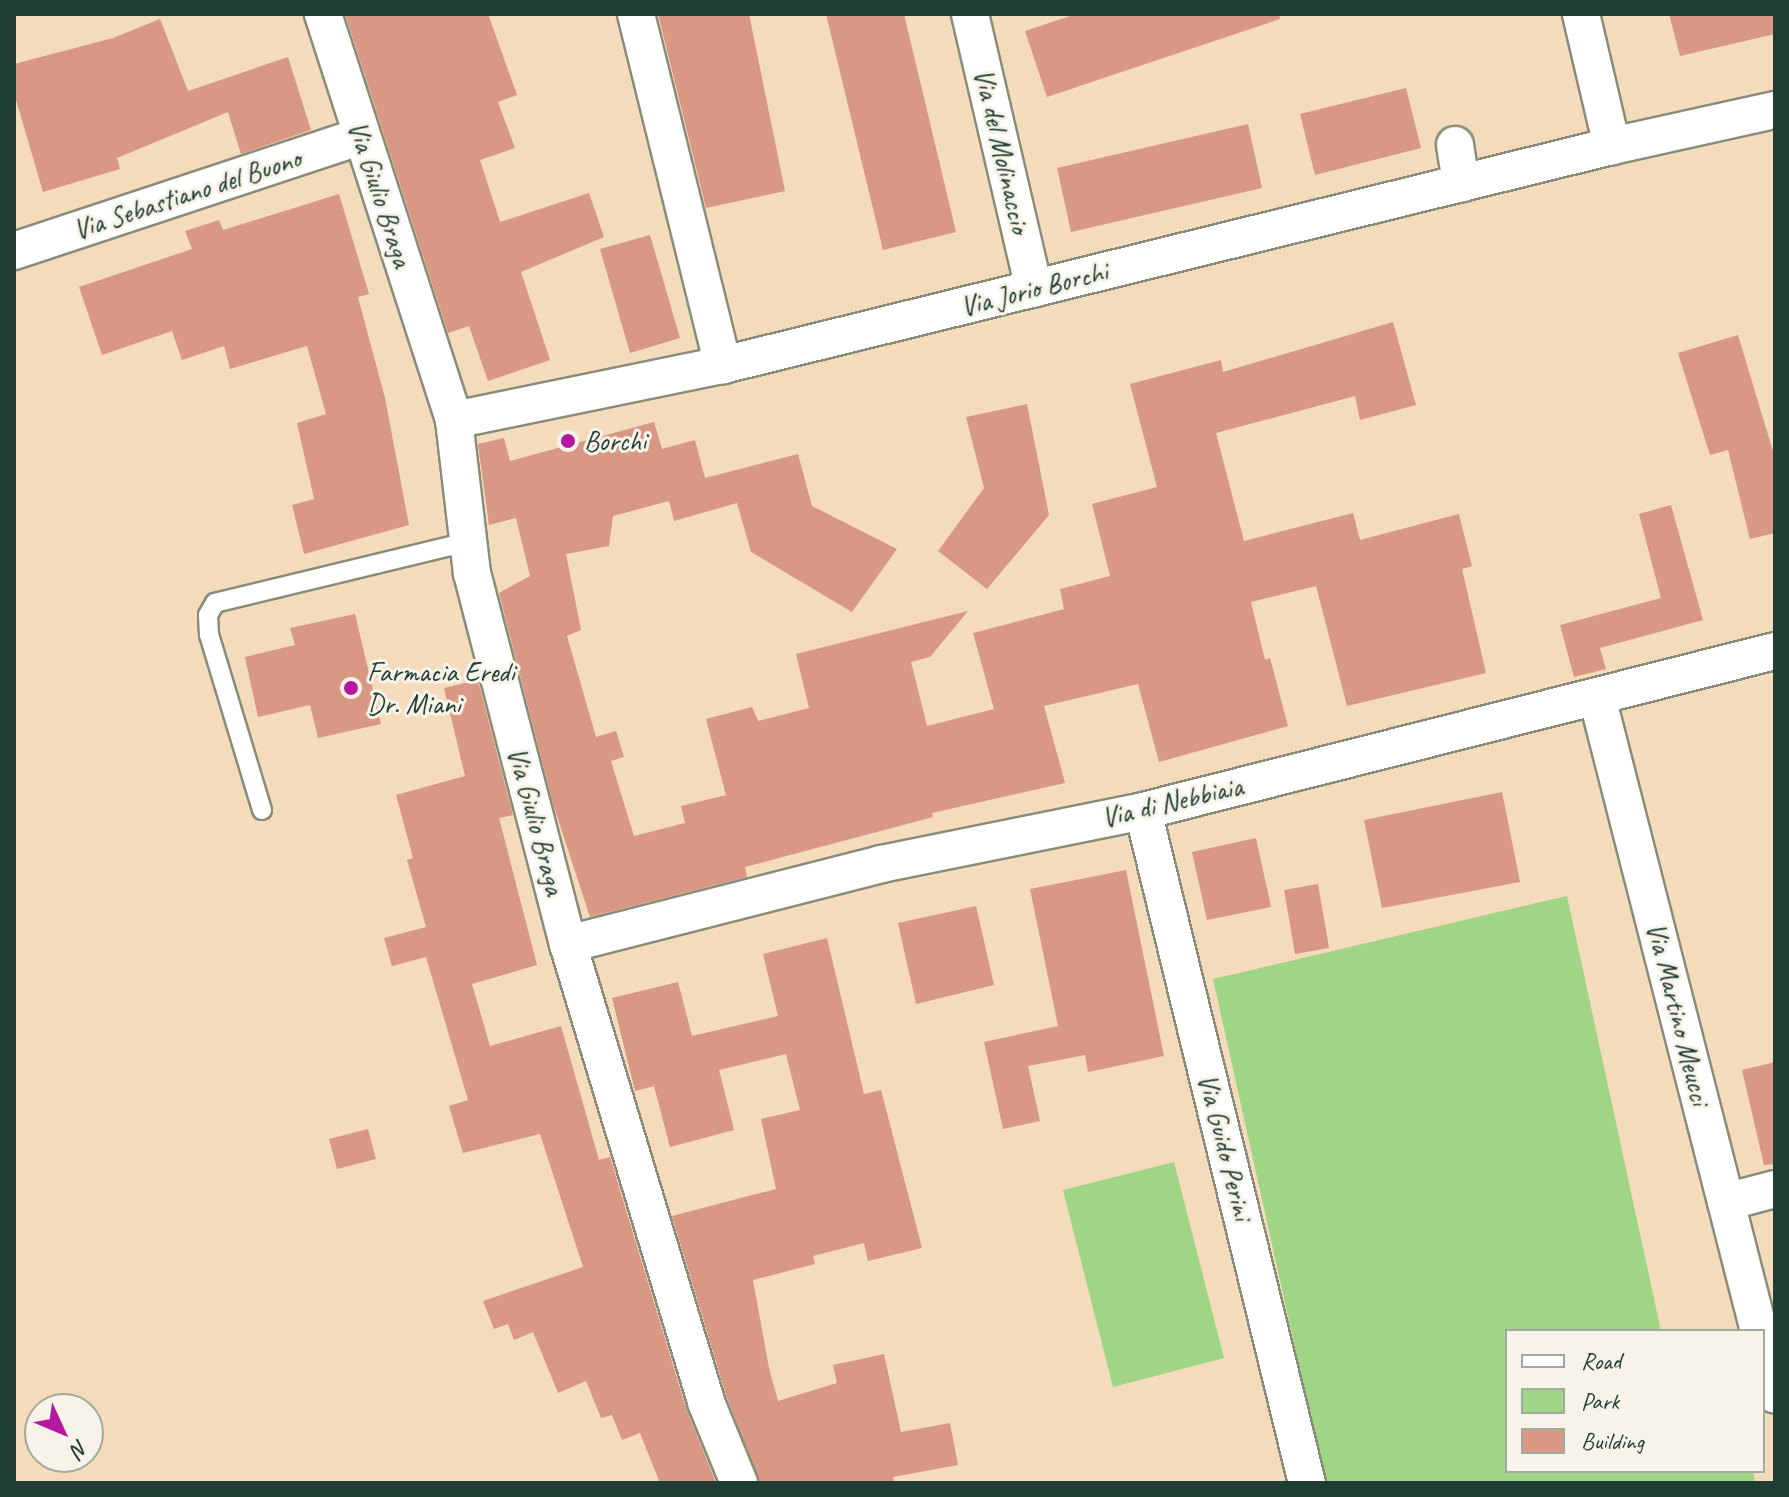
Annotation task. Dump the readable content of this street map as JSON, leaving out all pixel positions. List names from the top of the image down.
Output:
{
  "streets": {
    "street": [
      "Via del Molinaccio",
      "Via Sebastiano del Buono",
      "Via Giulio Braga",
      "Via Jorio Borchi",
      "Via di Nebbiaia",
      "Via Martino Meucci",
      "Via Guido Perini"
    ]
  },
  "crossings": [
    ["Via del Molinaccio", "Via Jorio Borchi"],
    ["Via Sebastiano del Buono", "Via Giulio Braga"],
    ["Via Giulio Braga", "Via Jorio Borchi"],
    ["Via Giulio Braga", "Via di Nebbiaia"],
    ["Via di Nebbiaia", "Via Martino Meucci"],
    ["Via di Nebbiaia", "Via Guido Perini"]
  ],
  "places": ["Borchi", "Farmacia Eredi Dr. Miani"],
  "legend": ["Road", "Park", "Building"],
  "north": "bottom right"
}
